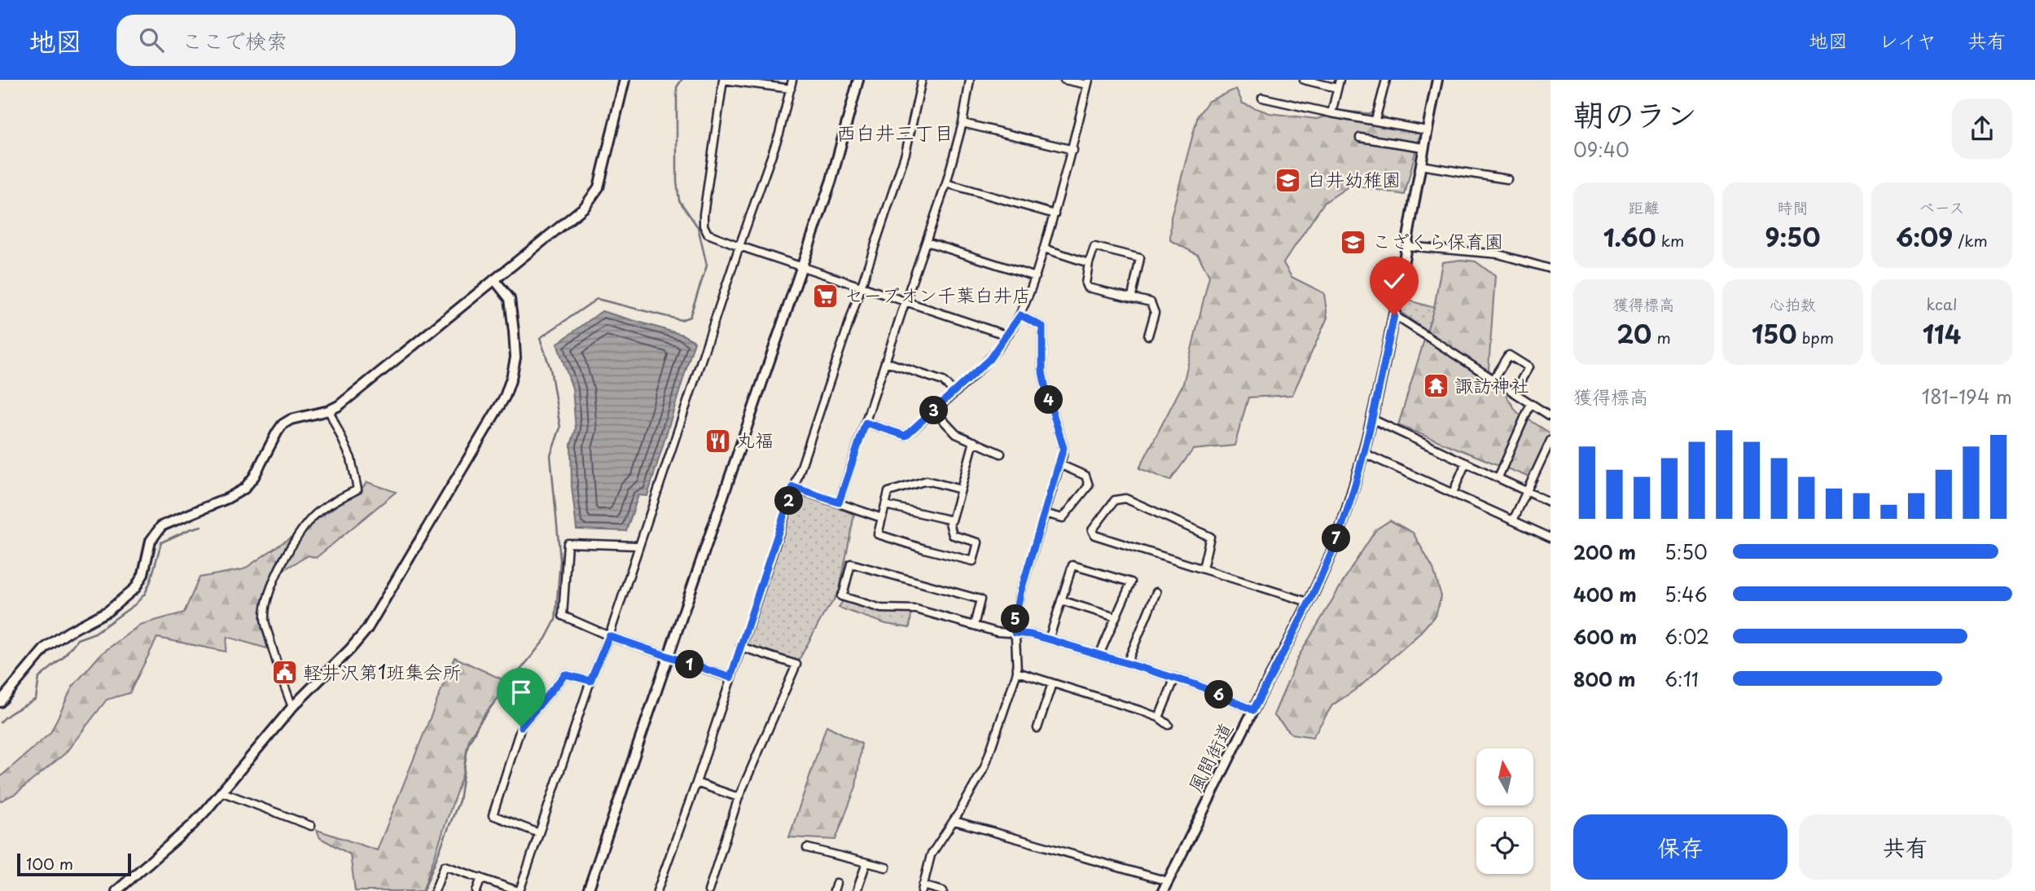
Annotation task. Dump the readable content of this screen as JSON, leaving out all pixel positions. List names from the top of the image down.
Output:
{
  "streets": {
    "street": ["風間街道"]
  },
  "districts": ["西白井三丁目"],
  "places": {
    "school or university": ["白井幼稚園", "こざくら保育園"],
    "supermarket": ["セーブオン千葉白井店"],
    "temple": ["諏訪神社"],
    "restaurant": ["丸福"],
    "public building": ["軽井沢第1班集会所"]
  },
  "scale_bar": "100 m",
  "north": "top",
  "page": {
    "header": "地図",
    "search": "ここで検索",
    "nav": ["地図", "レイヤ", "共有"],
    "heading": ["朝のラン", "09:40"],
    "stats": [
      ["距離", "1.60 km"],
      ["時間", "9:50"],
      ["ペース", "6:09 /km"],
      ["獲得標高", "20 m"],
      ["心拍数", "150 bpm"],
      ["kcal", "114"]
    ],
    "chart": ["獲得標高", "181–194 m"],
    "pins": [
      "4",
      "3",
      "2",
      "7",
      "5",
      "1",
      "6"
    ],
    "list": [
      {
        "name": "200 m",
        "note": "5:50"
      },
      {
        "name": "400 m",
        "note": "5:46"
      },
      {
        "name": "600 m",
        "note": "6:02"
      },
      {
        "name": "800 m",
        "note": "6:11"
      }
    ],
    "buttons": ["保存", "共有"],
    "scale": "100 m"
  }
}
